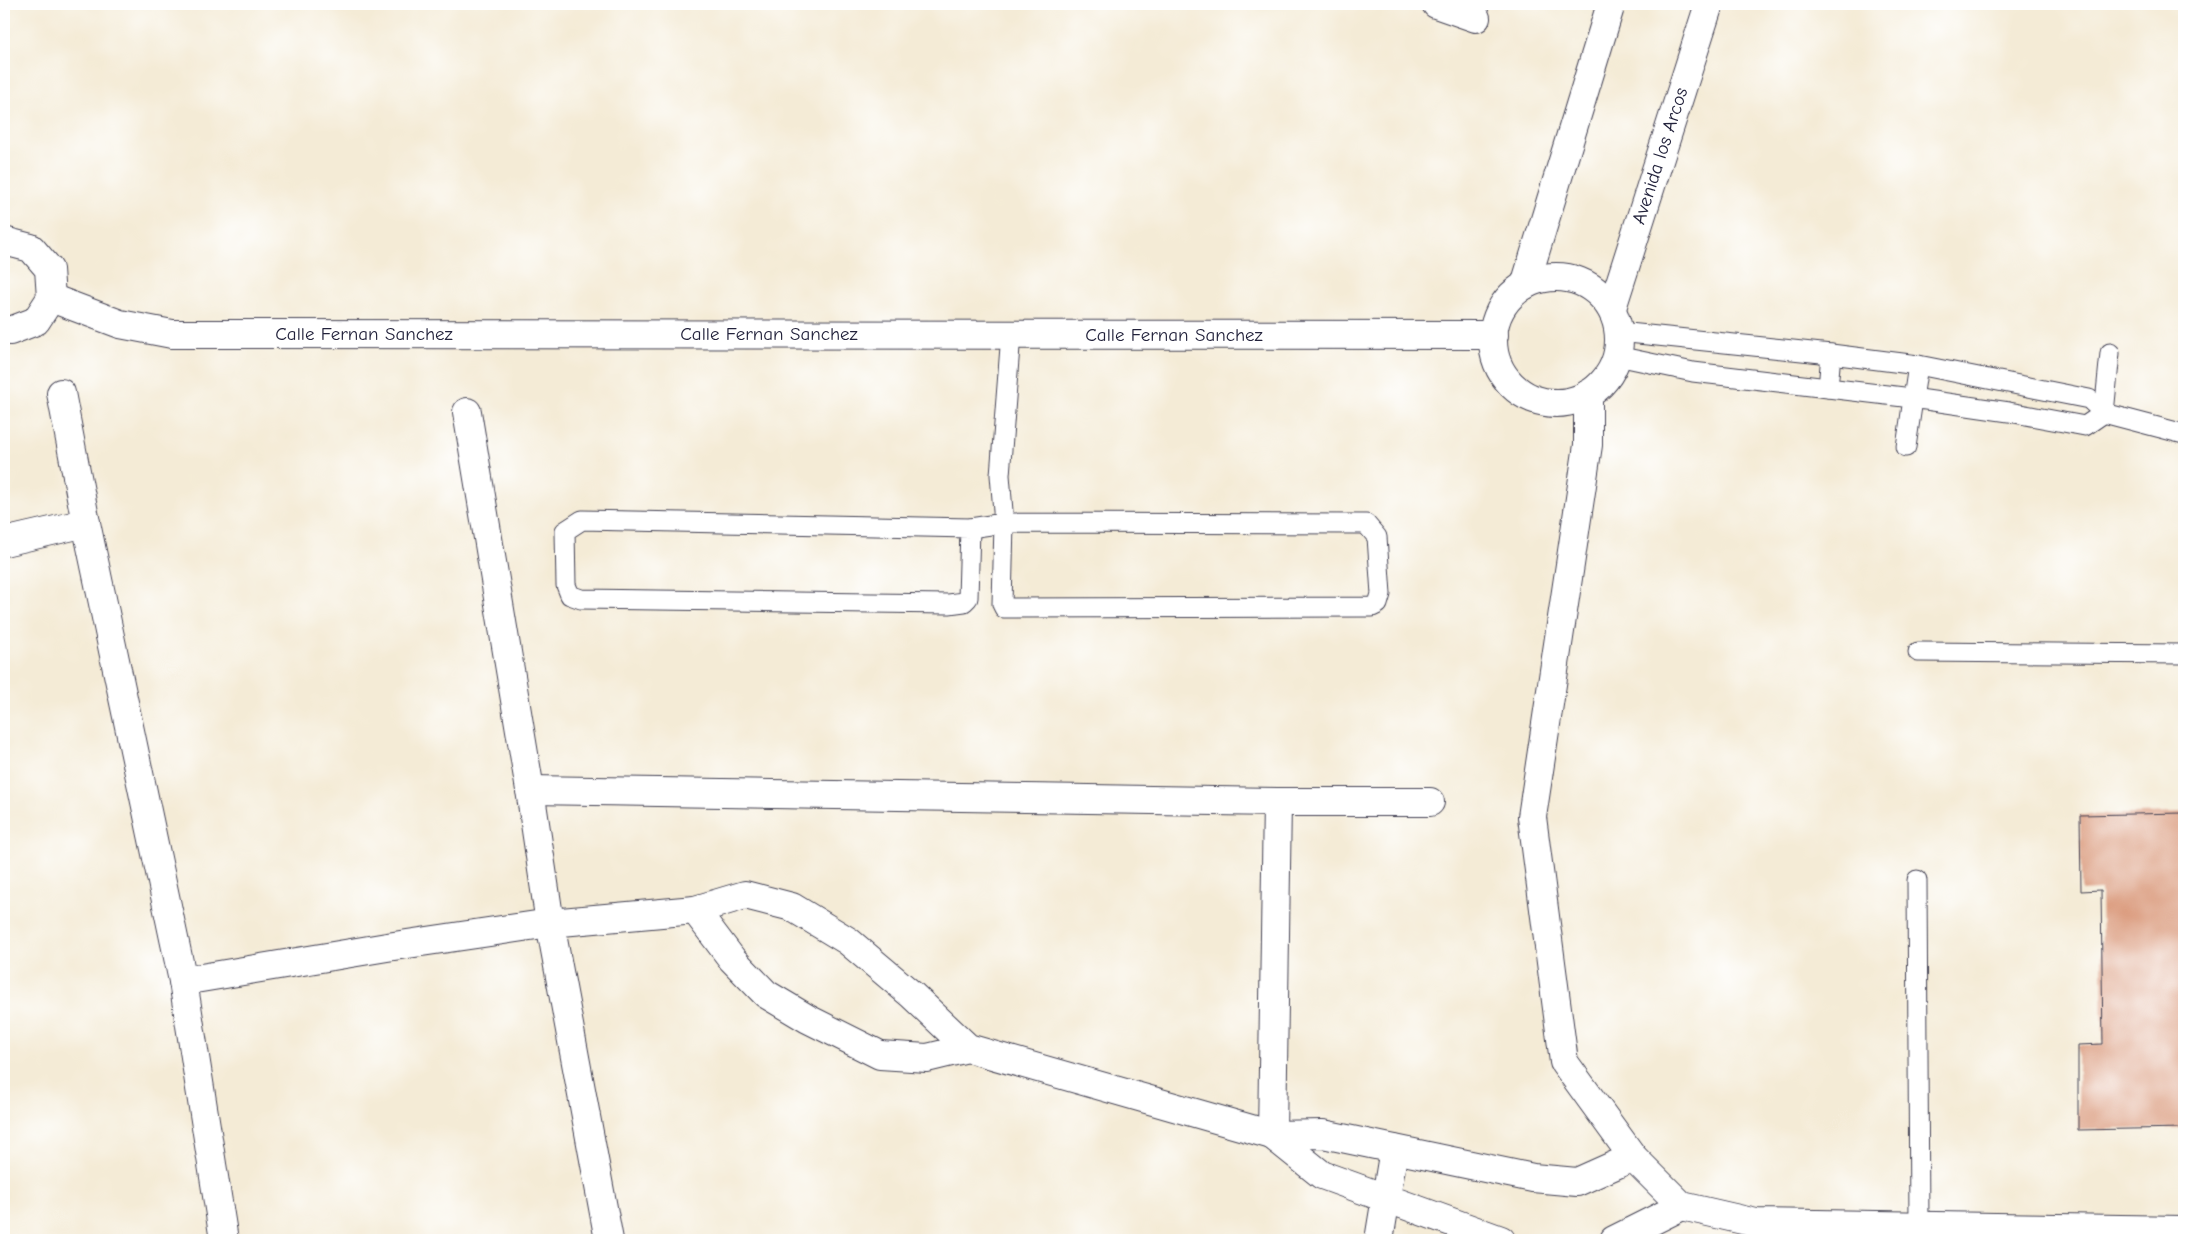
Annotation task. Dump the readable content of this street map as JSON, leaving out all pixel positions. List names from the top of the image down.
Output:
{
  "streets": {
    "street": ["Avenida los Arcos", "Calle Fernan Sanchez"]
  },
  "crossings": [
    ["Avenida los Arcos", "Calle Fernan Sanchez"]
  ]
}
